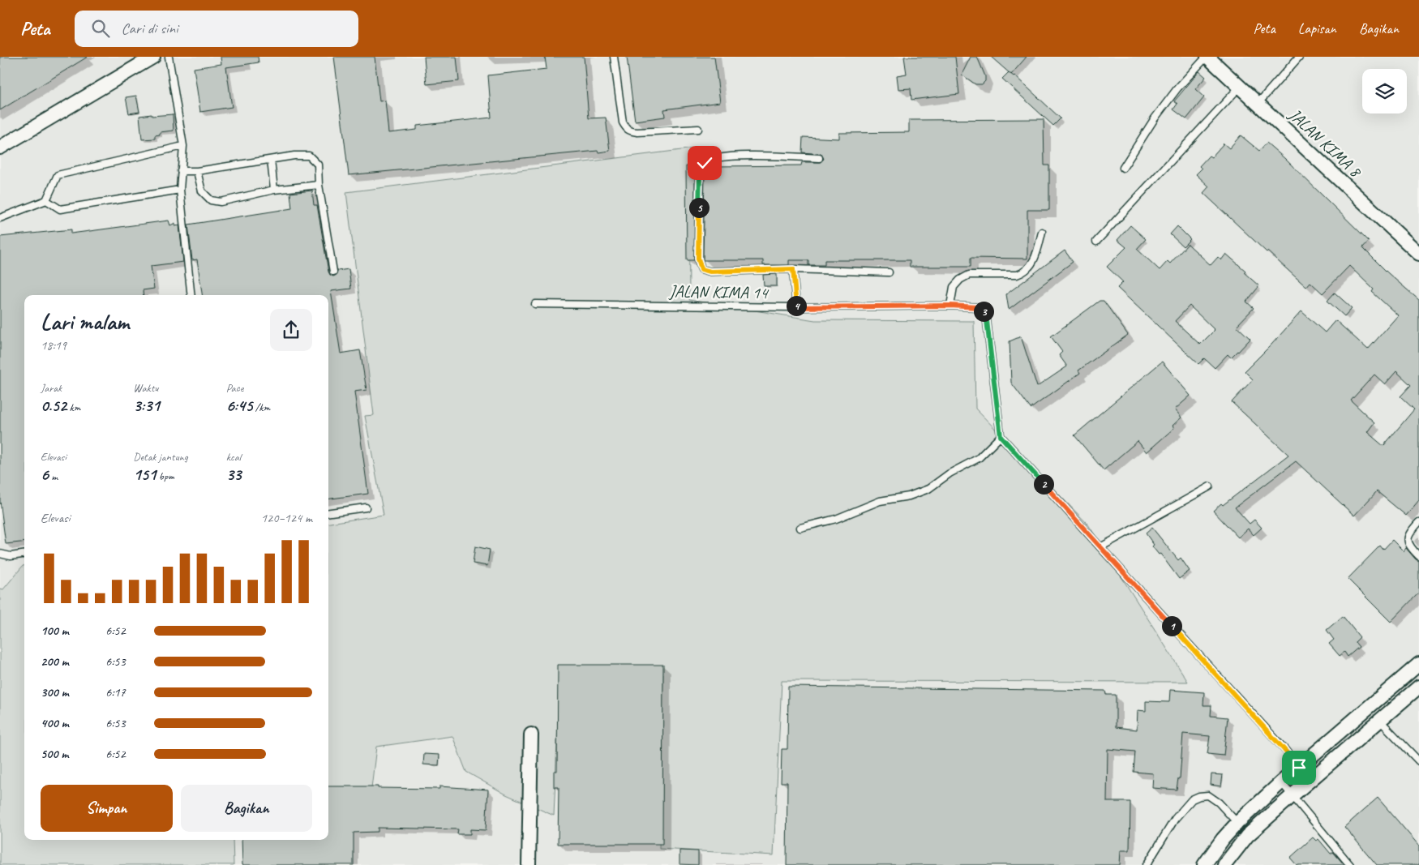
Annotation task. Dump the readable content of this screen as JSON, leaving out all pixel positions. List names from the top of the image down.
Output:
{
  "streets": {
    "street": ["JALAN KIMA 8"],
    "lane": ["JALAN KIMA 14"]
  },
  "page": {
    "header": "Peta",
    "search": "Cari di sini",
    "nav": ["Peta", "Lapisan", "Bagikan"],
    "pins": [
      "5",
      "4",
      "3",
      "2",
      "1"
    ],
    "heading": ["Lari malam", "18:19"],
    "stats": [
      ["Jarak", "0.52 km"],
      ["Waktu", "3:31"],
      ["Pace", "6:45 /km"],
      ["Elevasi", "6 m"],
      ["Detak jantung", "151 bpm"],
      ["kcal", "33"]
    ],
    "chart": ["Elevasi", "120–124 m"],
    "list": [
      {
        "name": "100 m",
        "note": "6:52"
      },
      {
        "name": "200 m",
        "note": "6:53"
      },
      {
        "name": "300 m",
        "note": "6:17"
      },
      {
        "name": "400 m",
        "note": "6:53"
      },
      {
        "name": "500 m",
        "note": "6:52"
      }
    ],
    "buttons": ["Simpan", "Bagikan"]
  }
}
